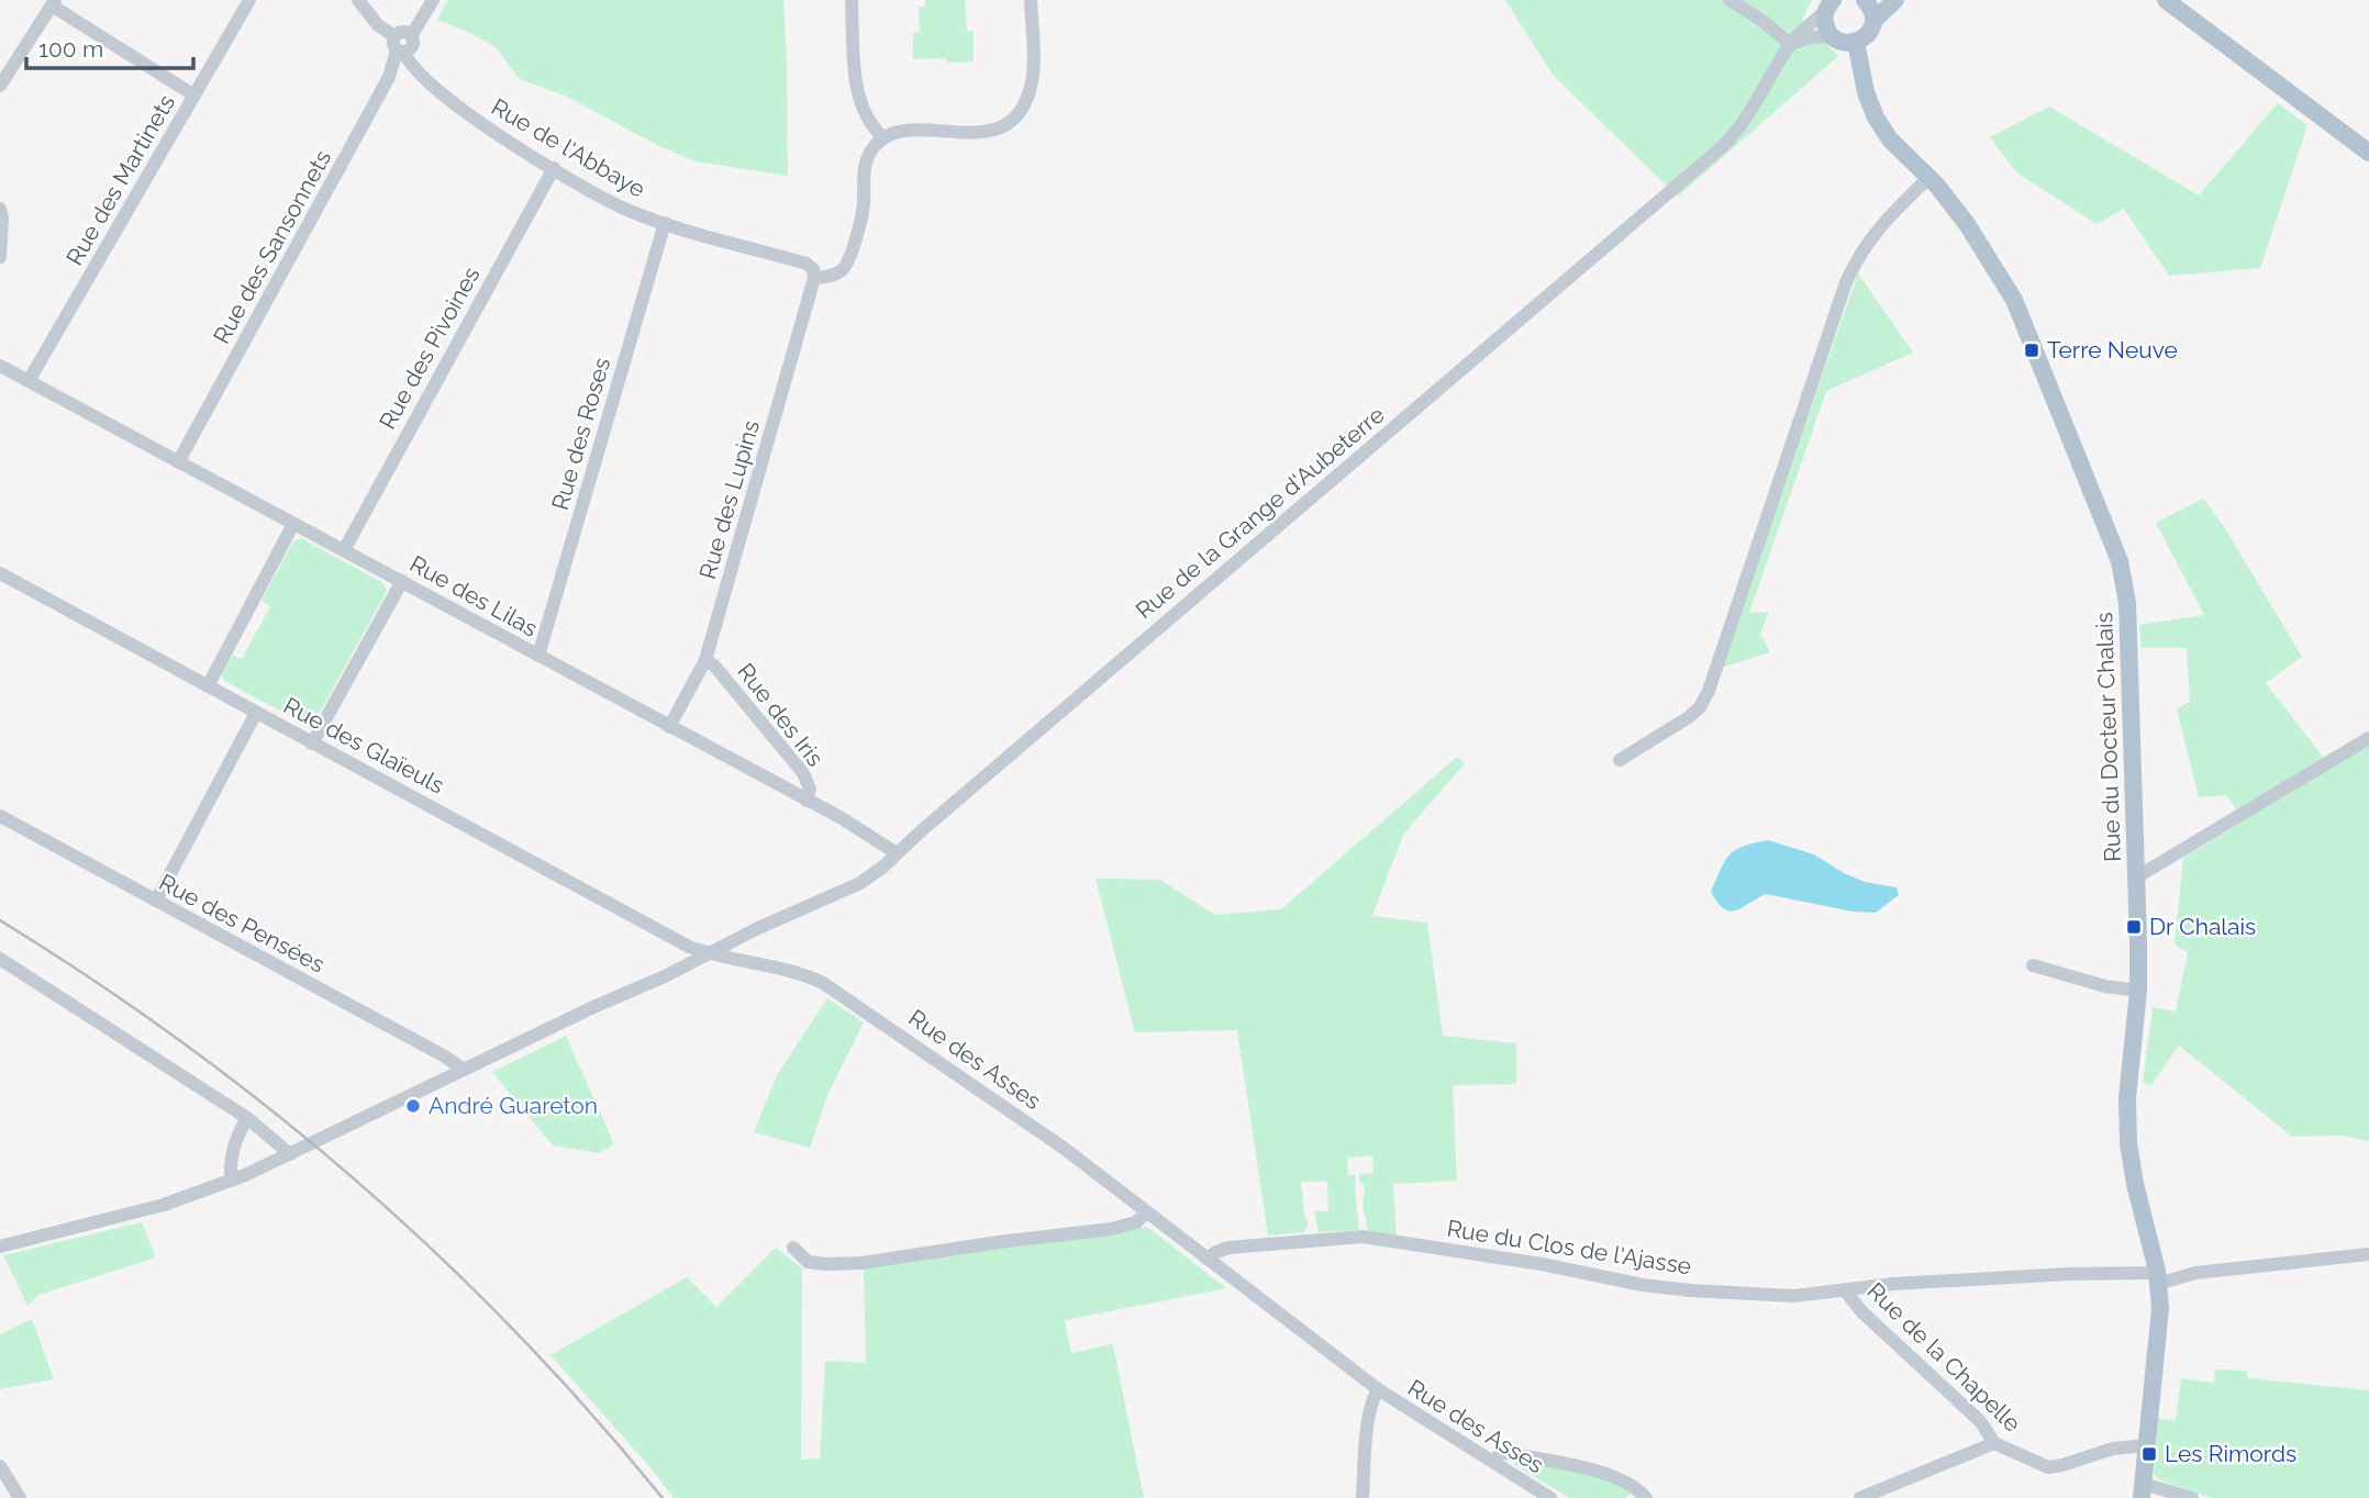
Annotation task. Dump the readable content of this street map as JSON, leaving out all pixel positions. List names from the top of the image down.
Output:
{
  "streets": {
    "main road": ["Rue du Docteur Chalais"],
    "street": [
      "Rue de l'Abbaye",
      "Rue des Martinets",
      "Rue des Sansonnets",
      "Rue des Pivoines",
      "Rue des Roses",
      "Rue des Lupins",
      "Rue de la Grange d'Aubeterre",
      "Rue des Lilas",
      "Rue des Iris",
      "Rue des Glaïeuls",
      "Rue des Pensées",
      "Rue des Asses",
      "Rue du Clos de l'Ajasse",
      "Rue de la Chapelle"
    ]
  },
  "crossings": [
    ["Rue de l'Abbaye", "Rue des Sansonnets"],
    ["Rue de l'Abbaye", "Rue des Pivoines"],
    ["Rue de l'Abbaye", "Rue des Roses"],
    ["Rue de l'Abbaye", "Rue des Lupins"],
    ["Rue des Martinets", "Rue des Lilas"],
    ["Rue des Sansonnets", "Rue des Lilas"],
    ["Rue des Pivoines", "Rue des Lilas"],
    ["Rue des Roses", "Rue des Lilas"],
    ["Rue des Lupins", "Rue des Lilas"],
    ["Rue des Lupins", "Rue des Iris"],
    ["Rue de la Grange d'Aubeterre", "Rue des Lilas"],
    ["Rue de la Grange d'Aubeterre", "Rue des Glaïeuls"],
    ["Rue de la Grange d'Aubeterre", "Rue des Asses"],
    ["Rue des Lilas", "Rue des Iris"],
    ["Rue du Docteur Chalais", "Rue du Clos de l'Ajasse"],
    ["Rue du Docteur Chalais", "Rue de la Chapelle"],
    ["Rue des Glaïeuls", "Rue des Asses"],
    ["Rue des Asses", "Rue du Clos de l'Ajasse"],
    ["Rue du Clos de l'Ajasse", "Rue de la Chapelle"]
  ],
  "places": {
    "transit": ["Terre Neuve", "Dr Chalais", "Les Rimords"],
    "other": ["André Guareton"]
  },
  "scale_bar": "100 m"
}
